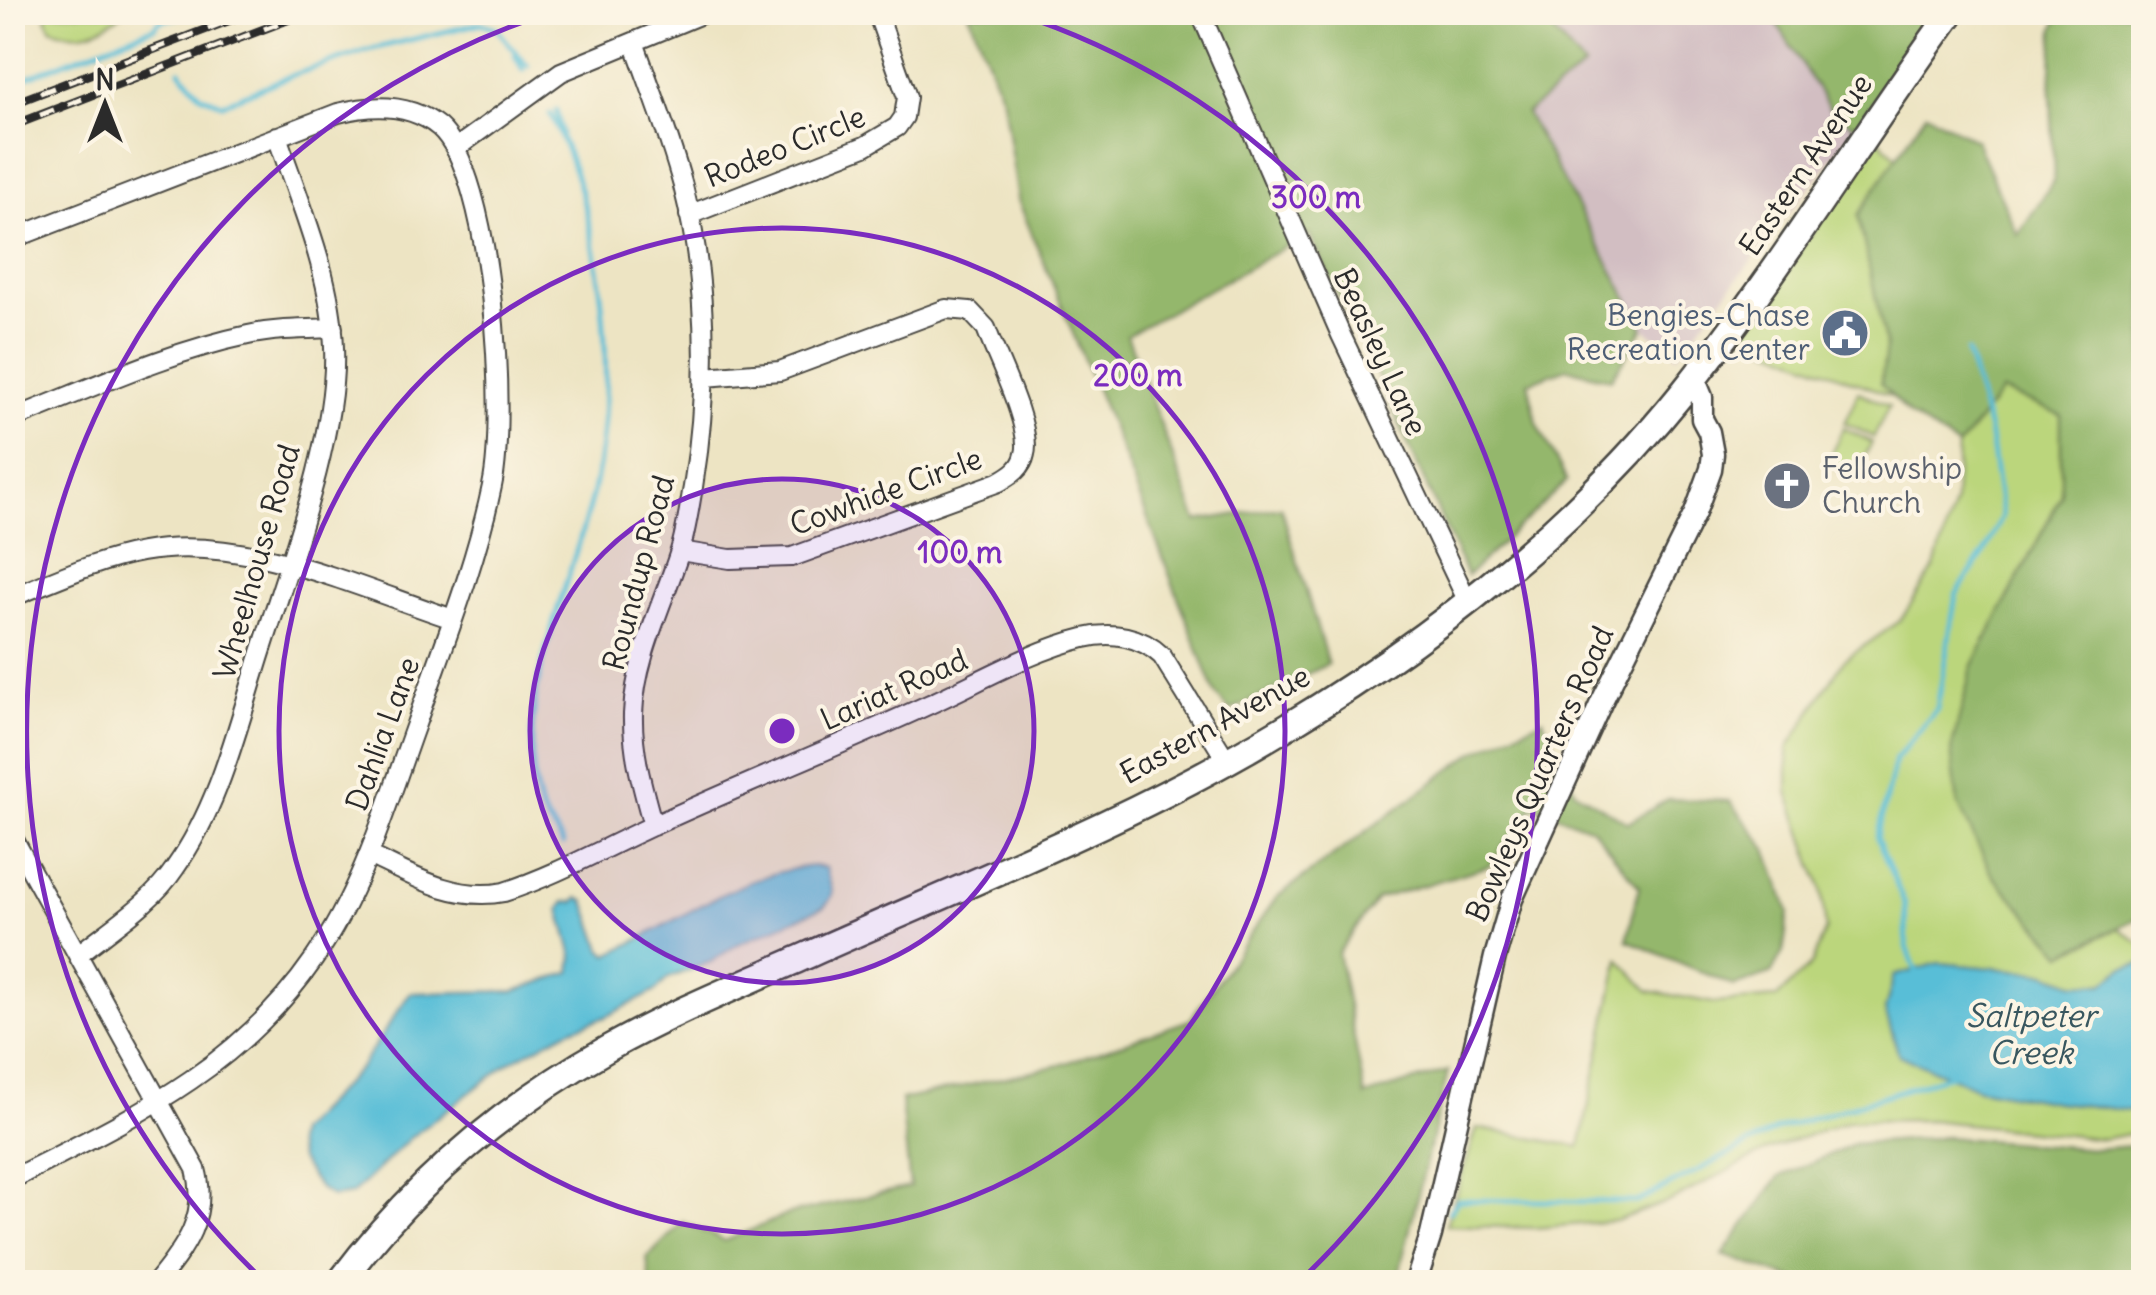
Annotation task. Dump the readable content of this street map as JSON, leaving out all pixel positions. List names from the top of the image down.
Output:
{
  "streets": {
    "main road": ["Eastern Avenue"],
    "street": [
      "Rodeo Circle",
      "Beasley Lane",
      "Cowhide Circle",
      "Wheelhouse Road",
      "Roundup Road",
      "Lariat Road",
      "Dahlia Lane",
      "Bowleys Quarters Road"
    ]
  },
  "crossings": [
    ["Rodeo Circle", "Roundup Road"],
    ["Eastern Avenue", "Beasley Lane"],
    ["Eastern Avenue", "Lariat Road"],
    ["Eastern Avenue", "Bowleys Quarters Road"],
    ["Cowhide Circle", "Roundup Road"],
    ["Roundup Road", "Lariat Road"],
    ["Lariat Road", "Dahlia Lane"]
  ],
  "water": ["Saltpeter Creek"],
  "places": {
    "public building": ["Bengies-Chase Recreation Center"],
    "church": ["Fellowship Church"]
  },
  "north": "top",
  "rings": ["300 m", "200 m", "100 m"]
}
